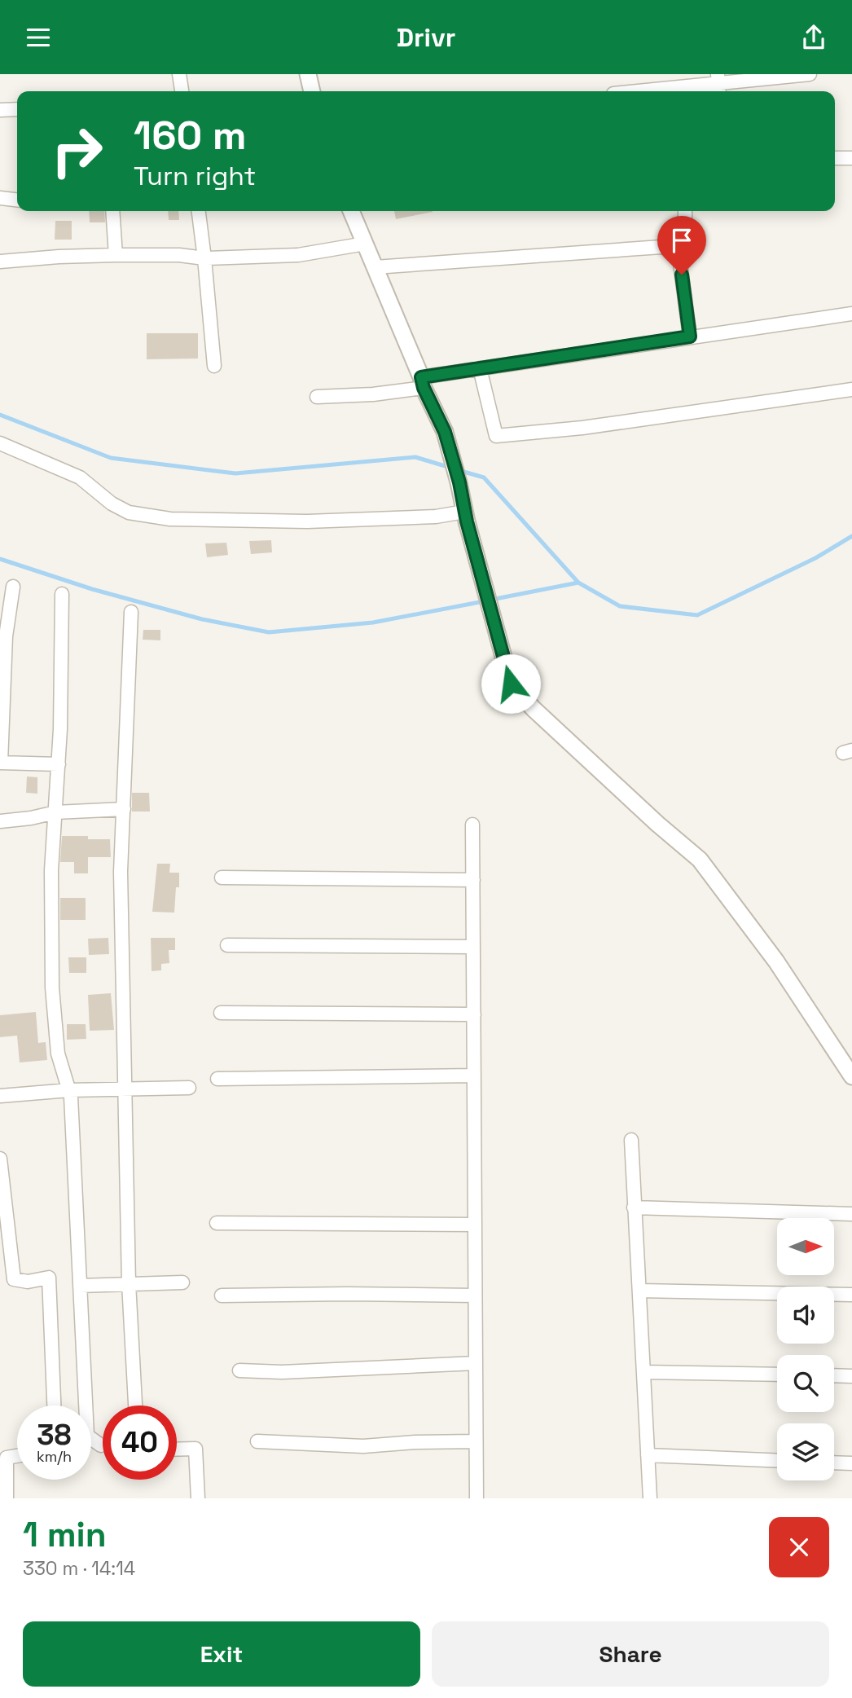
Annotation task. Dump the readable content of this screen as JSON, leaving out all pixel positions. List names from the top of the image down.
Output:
{
  "north": "right",
  "page": {
    "header": "Drivr",
    "turn": ["160 m", "Turn right"],
    "speed": "38 km/h",
    "limit": "40",
    "heading": ["1 min", "330 m · 14:14"],
    "buttons": ["Exit", "Share"]
  }
}
